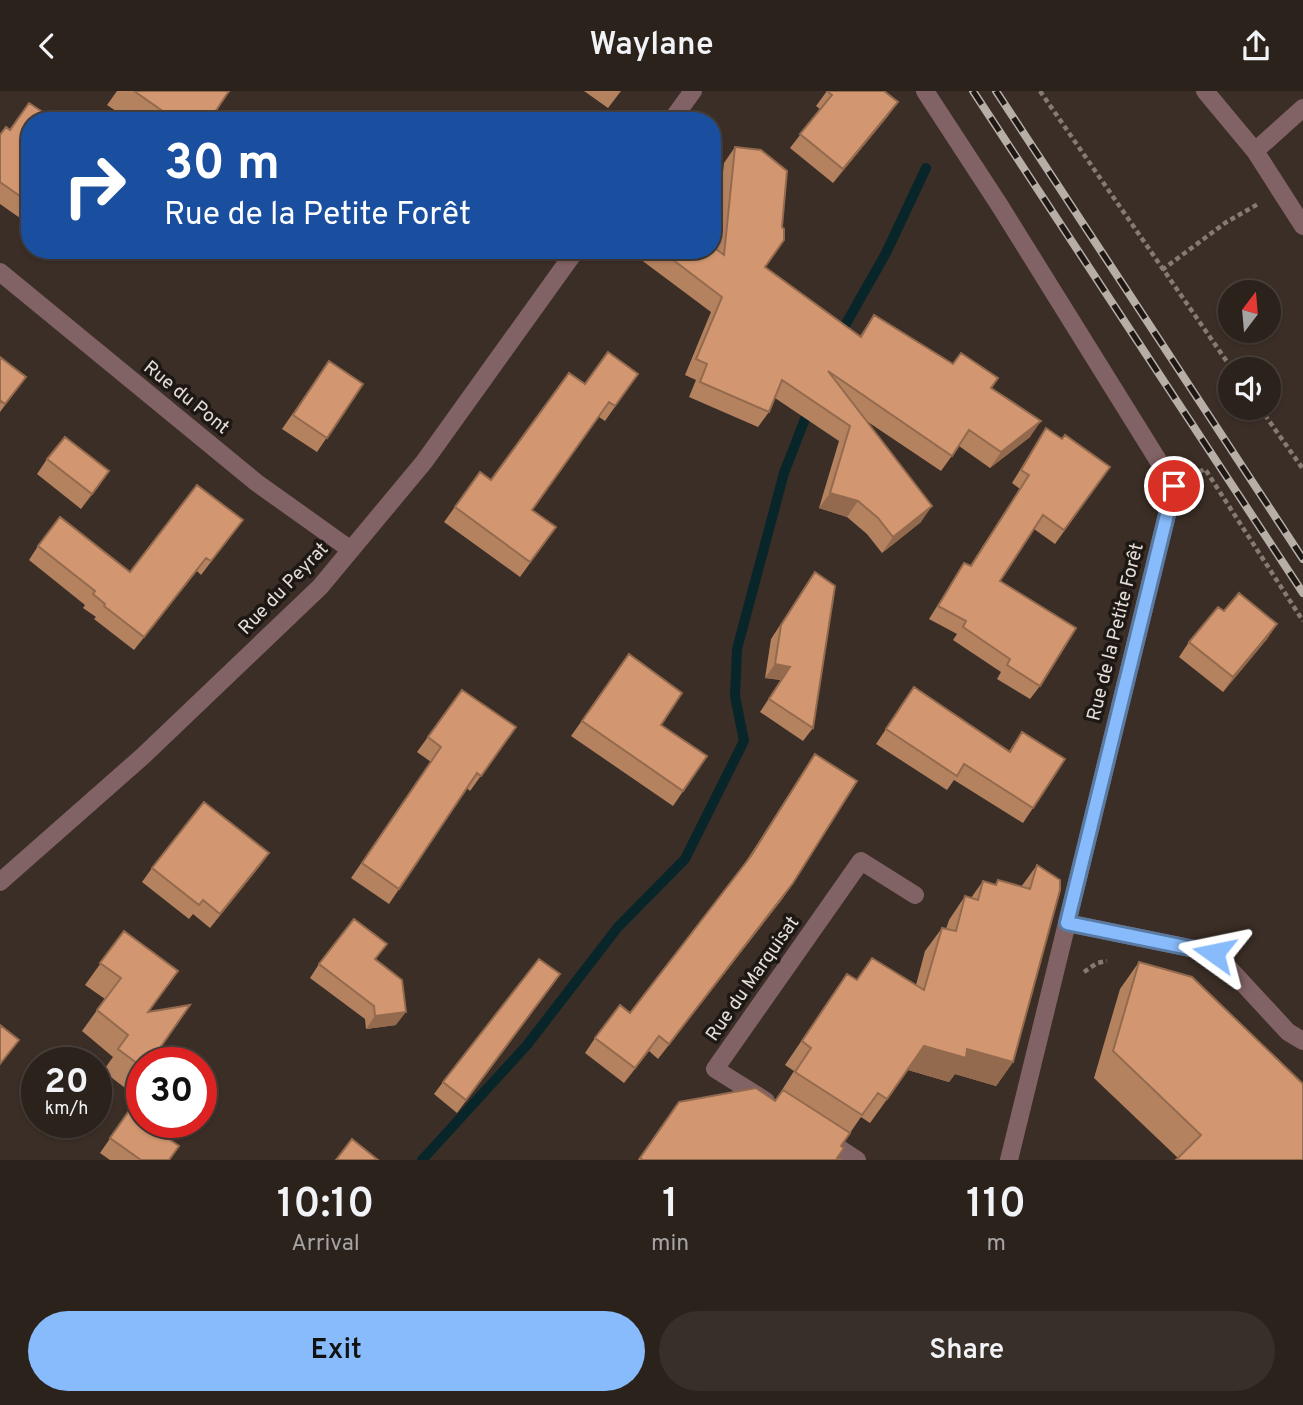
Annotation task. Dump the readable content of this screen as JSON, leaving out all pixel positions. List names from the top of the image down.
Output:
{
  "streets": {
    "street": [
      "Rue du Pont",
      "Rue du Peyrat",
      "Rue de la Petite Forêt",
      "Rue du Marquisat"
    ]
  },
  "crossings": [
    ["Rue du Pont", "Rue du Peyrat"]
  ],
  "north": "top",
  "page": {
    "header": "Waylane",
    "turn": ["30 m", "Rue de la Petite Forêt"],
    "speed": "20 km/h",
    "limit": "30",
    "eta": [
      "10:10",
      "Arrival",
      "1",
      "min",
      "110",
      "m"
    ],
    "buttons": ["Exit", "Share"]
  }
}
